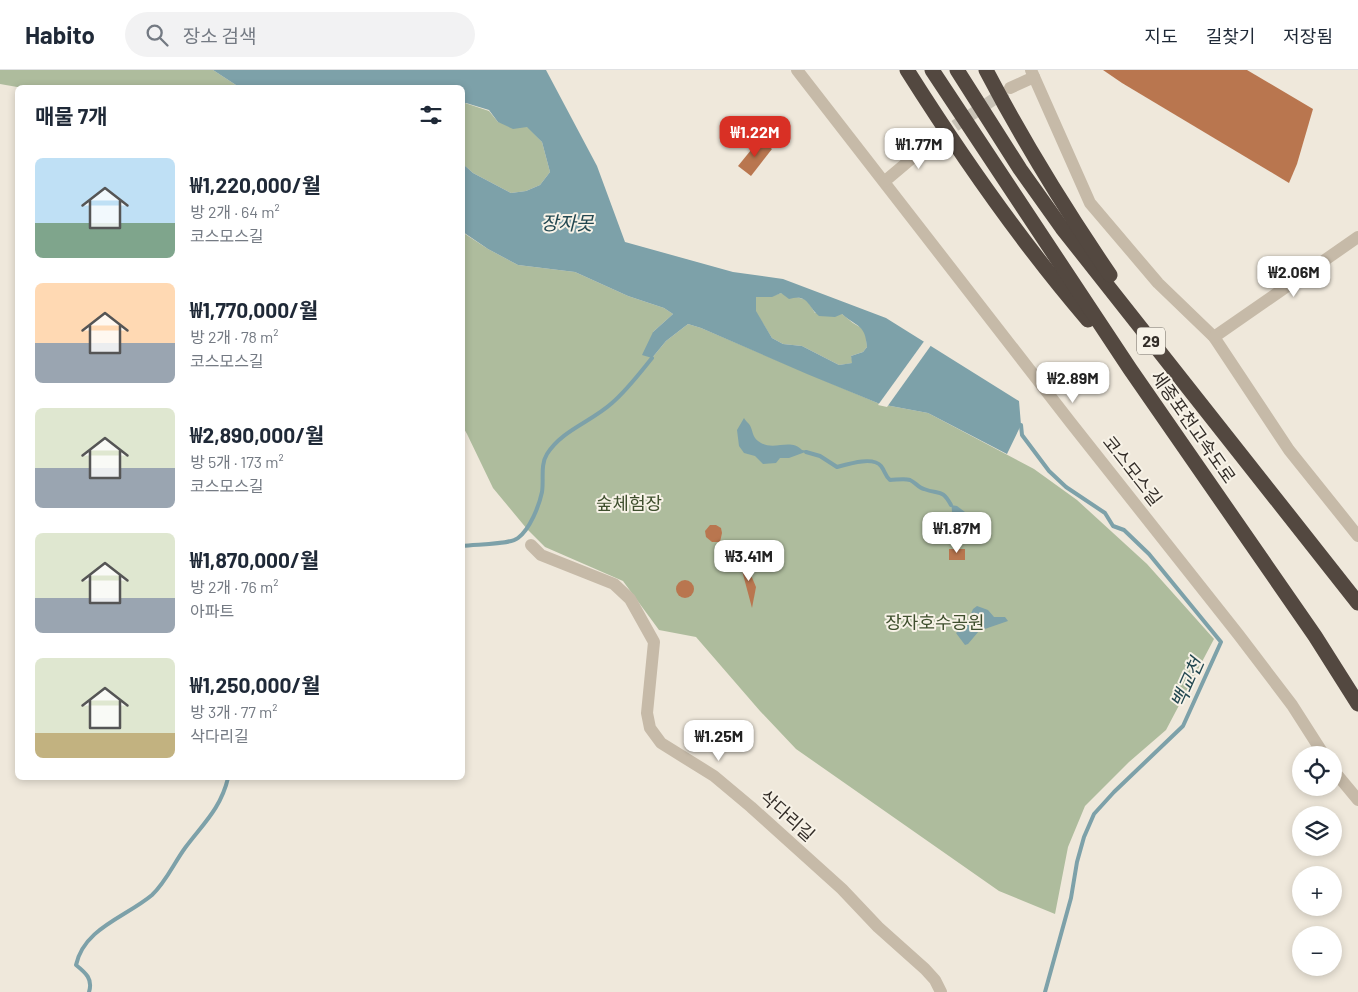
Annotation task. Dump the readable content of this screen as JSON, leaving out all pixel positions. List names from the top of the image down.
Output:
{
  "streets": {
    "highway": ["29", "세종포천고속도로"],
    "street": ["코스모스길", "삭다리길"]
  },
  "water": ["장자못", "백교천"],
  "parks": ["숲체험장", "장자호수공원"],
  "page": {
    "header": "Habito",
    "search": "장소 검색",
    "nav": ["지도", "길찾기", "저장됨"],
    "heading": "매물 7개",
    "price": [
      "₩1.22M",
      "₩1.77M",
      "₩2.06M",
      "₩2.89M",
      "₩1.87M",
      "₩3.41M",
      "₩1.25M"
    ],
    "list": [
      {
        "name": "₩1,220,000/월",
        "note": "방 2개 · 64 m² · 코스모스길"
      },
      {
        "name": "₩1,770,000/월",
        "note": "방 2개 · 78 m² · 코스모스길"
      },
      {
        "name": "₩2,890,000/월",
        "note": "방 5개 · 173 m² · 코스모스길"
      },
      {
        "name": "₩1,870,000/월",
        "note": "방 2개 · 76 m² · 아파트"
      },
      {
        "name": "₩1,250,000/월",
        "note": "방 3개 · 77 m² · 삭다리길"
      }
    ],
    "map_buttons": ["+", "−"]
  }
}
